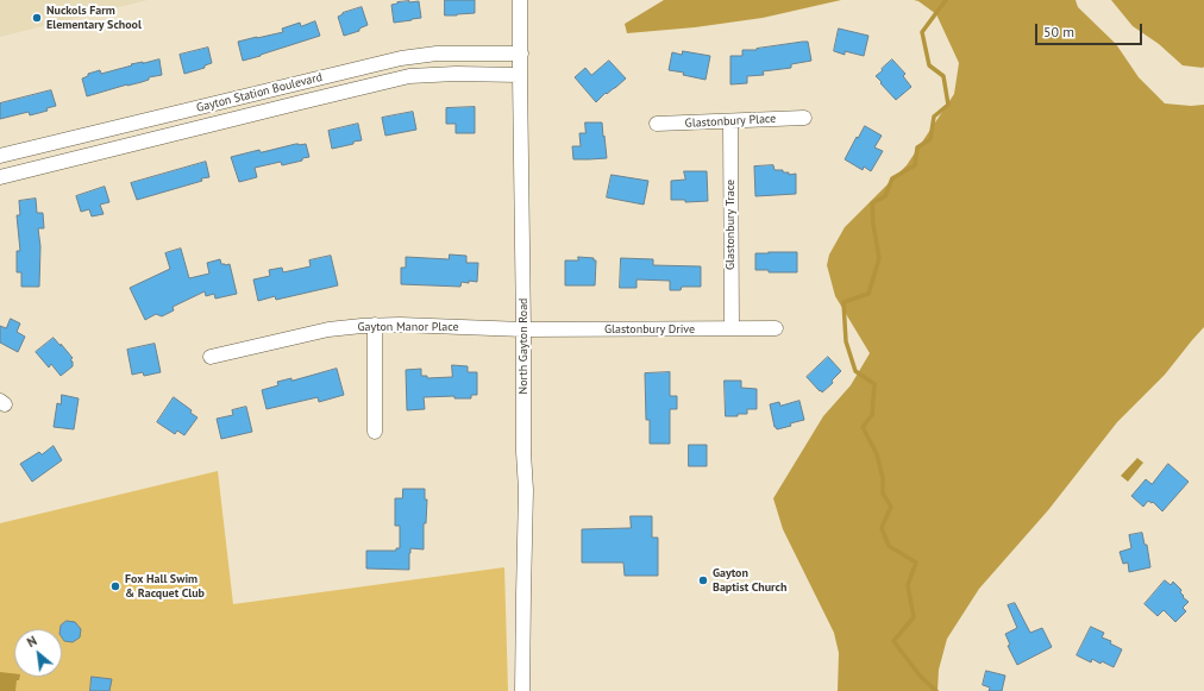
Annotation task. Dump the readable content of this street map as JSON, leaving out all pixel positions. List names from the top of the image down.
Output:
{
  "streets": {
    "street": [
      "Gayton Station Boulevard",
      "Glastonbury Place",
      "Glastonbury Trace",
      "Gayton Manor Place",
      "Glastonbury Drive",
      "North Gayton Road"
    ]
  },
  "crossings": [
    ["Gayton Station Boulevard", "North Gayton Road"],
    ["Glastonbury Place", "Glastonbury Trace"],
    ["Glastonbury Trace", "Glastonbury Drive"],
    ["Gayton Manor Place", "Glastonbury Drive"],
    ["Gayton Manor Place", "North Gayton Road"],
    ["Glastonbury Drive", "North Gayton Road"]
  ],
  "places": ["Nuckols Farm Elementary School", "Gayton Baptist Church", "Fox Hall Swim & Racquet Club"],
  "scale_bar": "50 m",
  "north": "top left"
}
